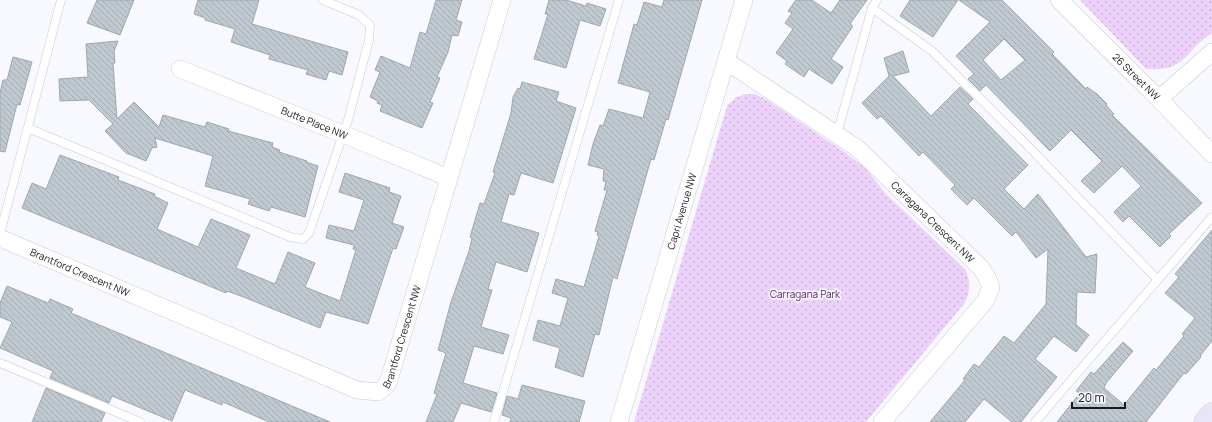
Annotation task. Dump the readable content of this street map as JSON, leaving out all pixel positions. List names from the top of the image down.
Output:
{
  "streets": {
    "street": [
      "26 Street NW",
      "Butte Place NW",
      "Capri Avenue NW",
      "Carragana Crescent NW",
      "Brantford Crescent NW"
    ]
  },
  "crossings": [
    ["Butte Place NW", "Brantford Crescent NW"],
    ["Capri Avenue NW", "Carragana Crescent NW"]
  ],
  "parks": ["Carragana Park"],
  "scale_bar": "20 m"
}
